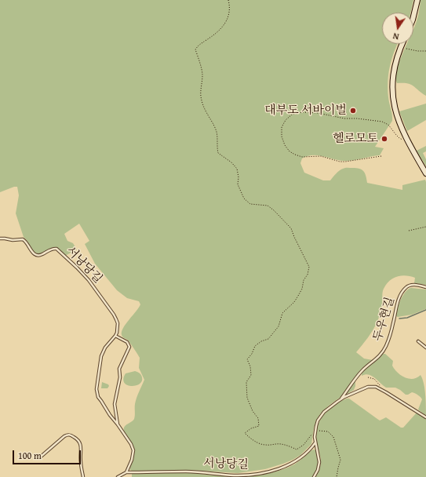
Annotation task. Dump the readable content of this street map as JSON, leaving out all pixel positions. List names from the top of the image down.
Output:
{
  "streets": {
    "lane": ["서낭당길", "두우현길"]
  },
  "places": ["대부도 서바이벌", "헬로모토"],
  "scale_bar": "100 m",
  "north": "bottom"
}
